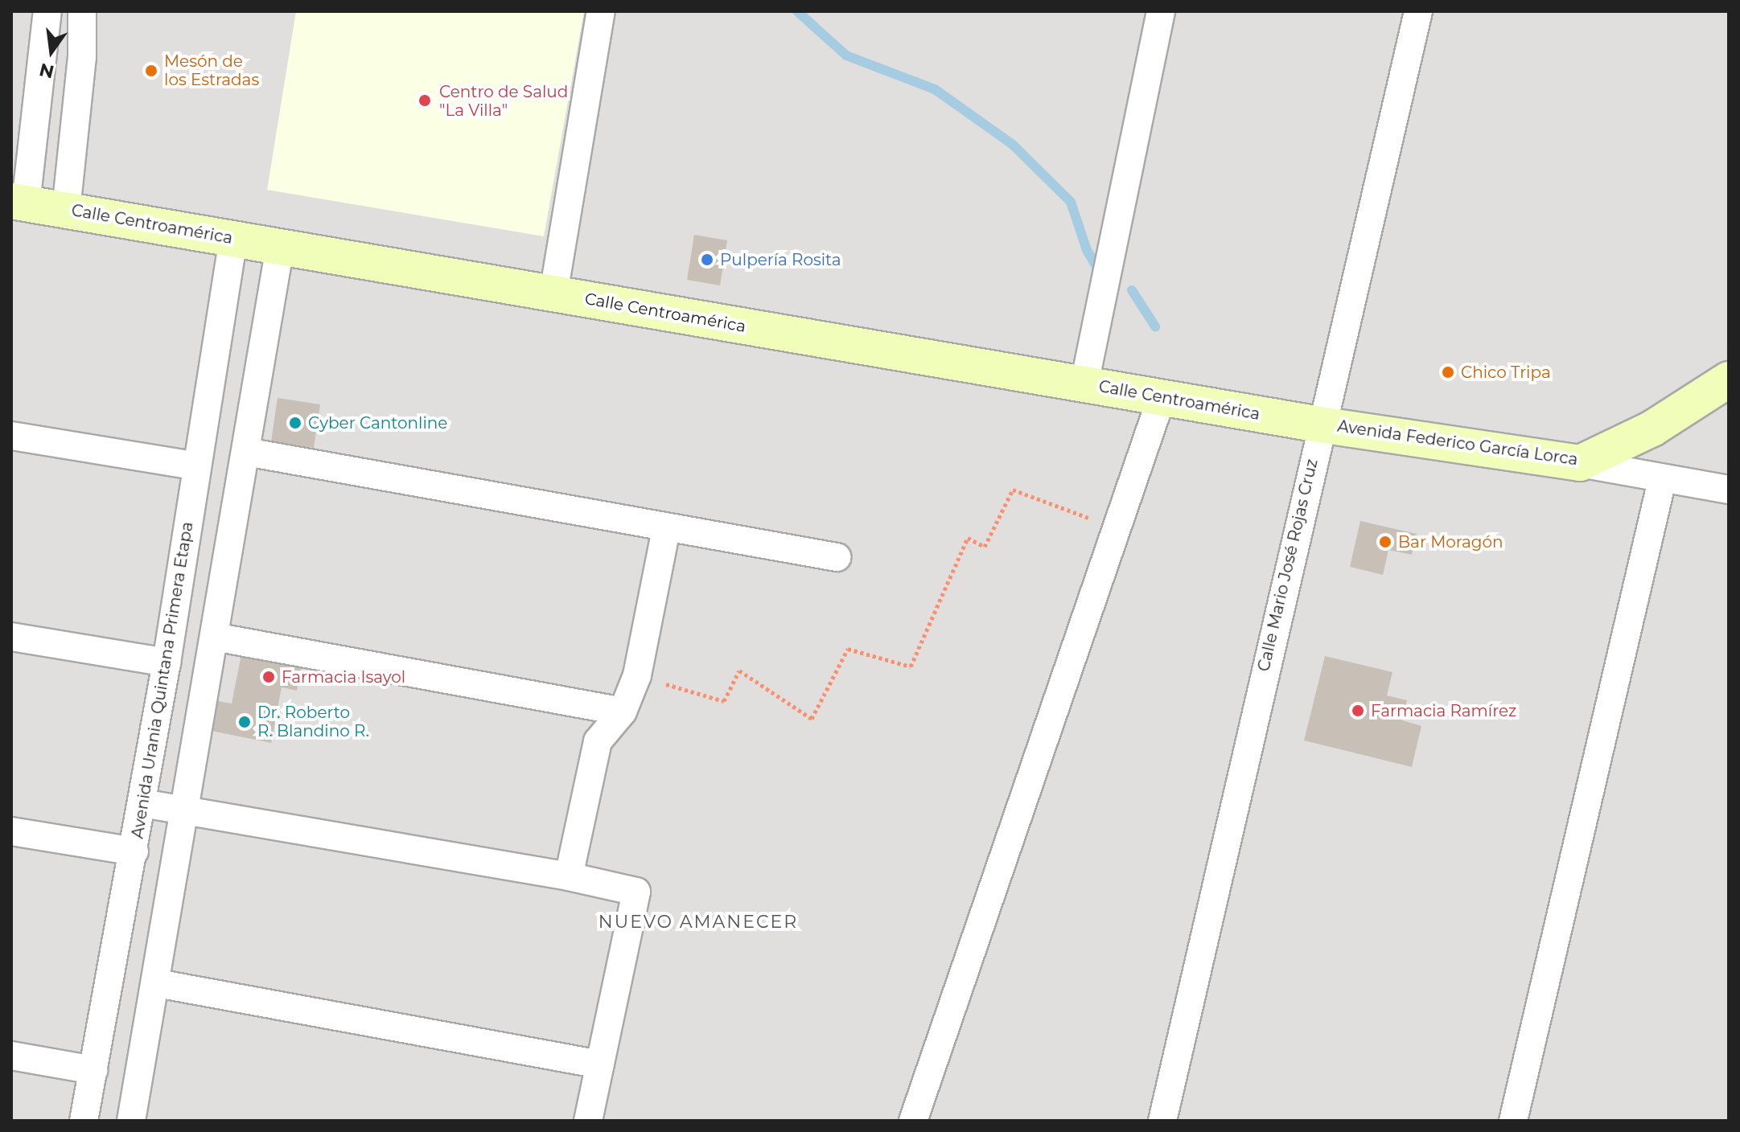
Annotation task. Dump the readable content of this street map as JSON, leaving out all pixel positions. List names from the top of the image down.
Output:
{
  "streets": {
    "main road": ["Calle Centroamérica", "Avenida Federico García Lorca"],
    "street": ["Calle Mario José Rojas Cruz", "Avenida Urania Quintana Primera Etapa"]
  },
  "crossings": [
    ["Calle Centroamérica", "Avenida Federico García Lorca"],
    ["Calle Centroamérica", "Calle Mario José Rojas Cruz"],
    ["Calle Centroamérica", "Avenida Urania Quintana Primera Etapa"],
    ["Avenida Federico García Lorca", "Calle Mario José Rojas Cruz"]
  ],
  "districts": ["NUEVO AMANECER"],
  "places": [
    "Mesón de los Estradas",
    "Centro de Salud \"La Villa\"",
    "Pulpería Rosita",
    "Chico Tripa",
    "Cyber Cantonline",
    "Bar Moragón",
    "Farmacia Isayol",
    "Farmacia Ramírez",
    "Dr. Roberto R. Blandino R."
  ],
  "north": "bottom"
}
